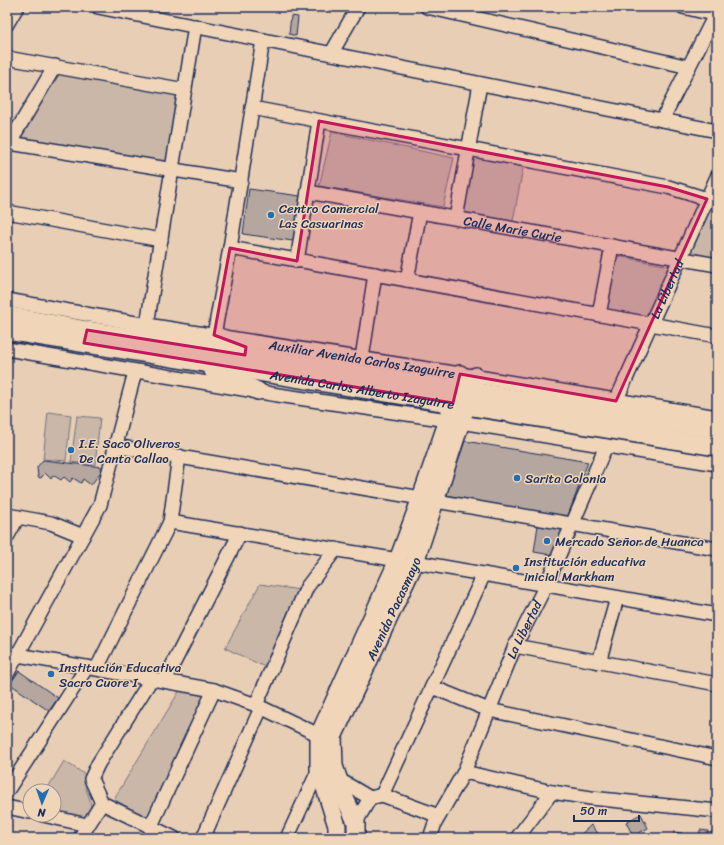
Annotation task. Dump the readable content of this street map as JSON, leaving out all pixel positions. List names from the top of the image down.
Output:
{
  "streets": {
    "main road": ["Avenida Carlos Alberto Izaguirre", "Avenida Pacasmayo"],
    "street": ["Calle Marie Curie", "La Libertad", "Auxiliar Avenida Carlos Izaguirre"]
  },
  "crossings": [
    ["Calle Marie Curie", "La Libertad"],
    ["La Libertad", "Auxiliar Avenida Carlos Izaguirre"],
    ["Auxiliar Avenida Carlos Izaguirre", "Avenida Carlos Alberto Izaguirre"],
    ["Auxiliar Avenida Carlos Izaguirre", "Avenida Pacasmayo"],
    ["Avenida Carlos Alberto Izaguirre", "Avenida Pacasmayo"]
  ],
  "places": [
    "Centro Comercial Las Casuarinas",
    "I.E. Saco Oliveros De Canta Callao",
    "Sarita Colonia",
    "Mercado Señor de Huanca",
    "Institución educativa inicial Markham",
    "Institución Educativa Sacro Cuore I"
  ],
  "scale_bar": "50 m",
  "north": "bottom"
}
